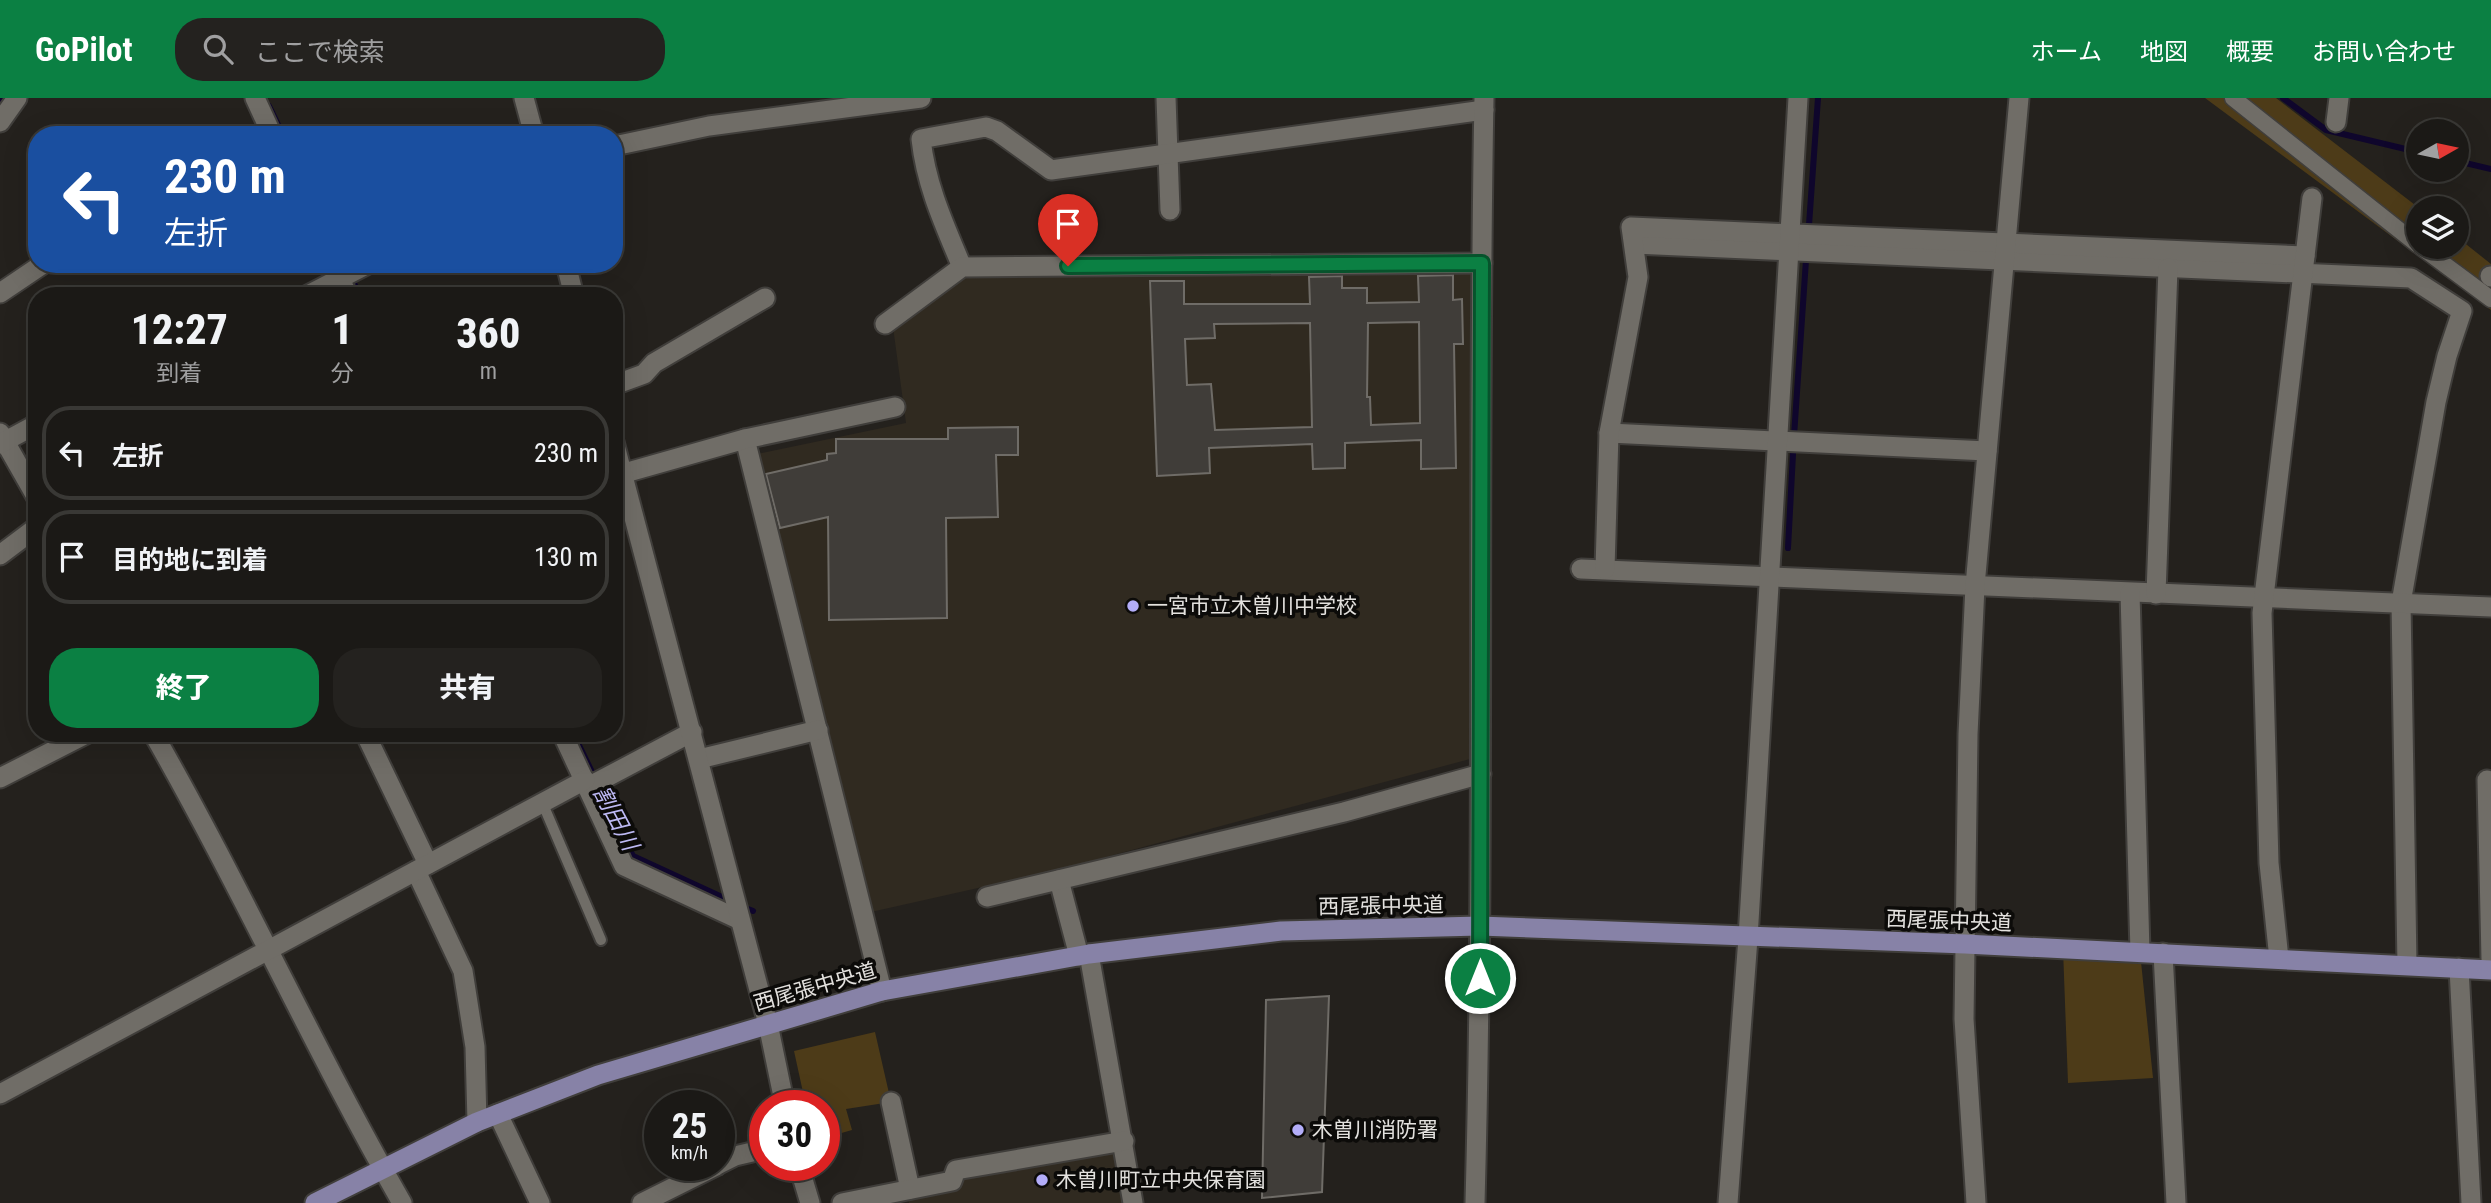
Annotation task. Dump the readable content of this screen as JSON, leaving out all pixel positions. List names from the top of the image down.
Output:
{
  "streets": {
    "main road": ["西尾張中央道"]
  },
  "water": ["割田川"],
  "places": ["一宮市立木曽川中学校", "木曽川消防署", "木曽川町立中央保育園"],
  "north": "right",
  "page": {
    "header": "GoPilot",
    "search": "ここで検索",
    "nav": [
      "ホーム",
      "地図",
      "概要",
      "お問い合わせ"
    ],
    "turn": ["230 m", "左折"],
    "eta": [
      "12:27",
      "到着",
      "1",
      "分",
      "360",
      "m"
    ],
    "list": [
      {
        "name": "左折",
        "value": "230 m"
      },
      {
        "name": "目的地に到着",
        "value": "130 m"
      }
    ],
    "buttons": ["終了", "共有"],
    "speed": "25 km/h",
    "limit": "30"
  }
}
